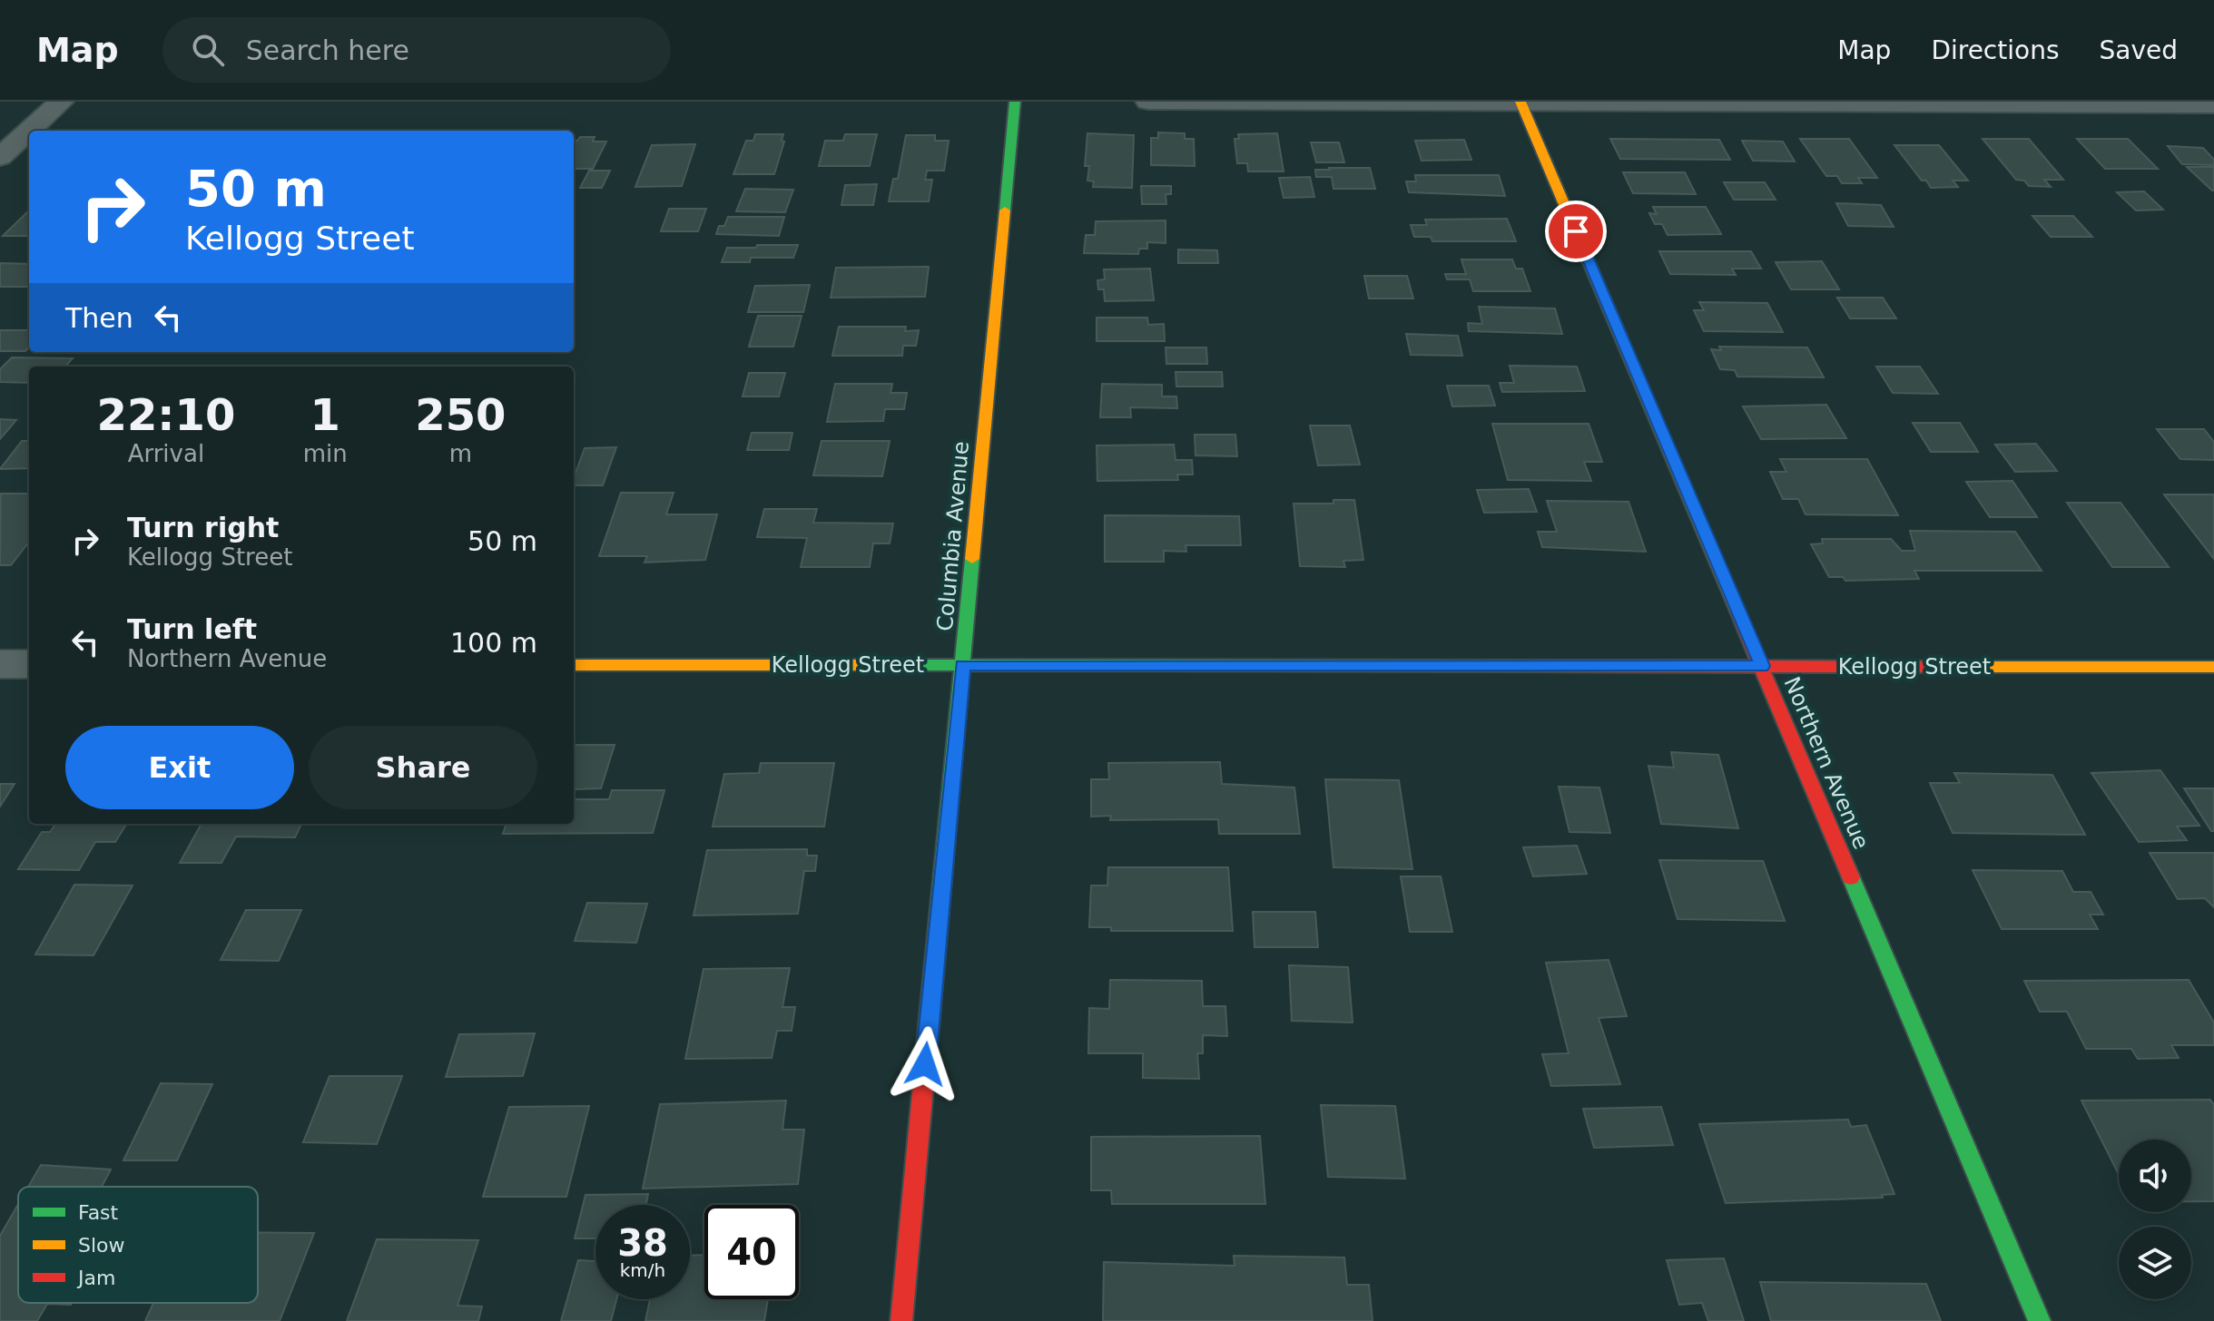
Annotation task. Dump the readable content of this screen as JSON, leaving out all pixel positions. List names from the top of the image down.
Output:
{
  "streets": {
    "street": ["Columbia Avenue", "Kellogg Street", "Northern Avenue"]
  },
  "crossings": [
    ["Columbia Avenue", "Kellogg Street"],
    ["Kellogg Street", "Northern Avenue"]
  ],
  "legend": ["Fast", "Slow", "Jam"],
  "page": {
    "header": "Map",
    "search": "Search here",
    "nav": ["Map", "Directions", "Saved"],
    "turn": ["50 m", "Kellogg Street"],
    "then": "Then",
    "eta": [
      "22:10",
      "Arrival",
      "1",
      "min",
      "250",
      "m"
    ],
    "list": [
      {
        "name": "Turn right",
        "note": "Kellogg Street",
        "value": "50 m"
      },
      {
        "name": "Turn left",
        "note": "Northern Avenue",
        "value": "100 m"
      }
    ],
    "buttons": ["Exit", "Share"],
    "speed": "38 km/h",
    "limit": "40"
  }
}
